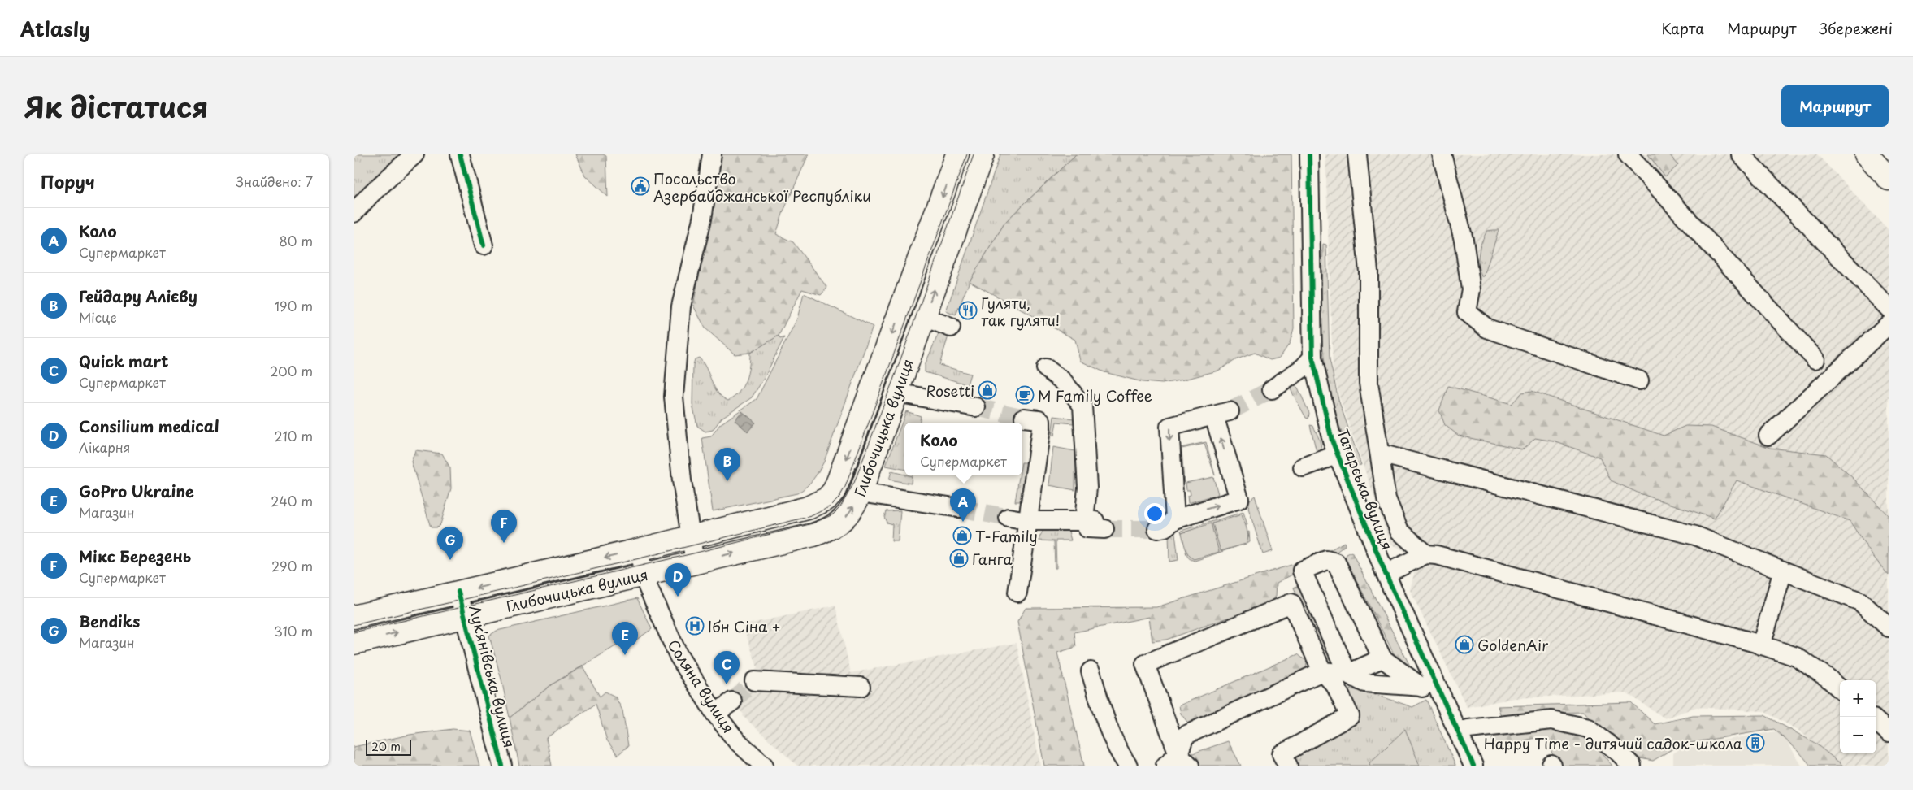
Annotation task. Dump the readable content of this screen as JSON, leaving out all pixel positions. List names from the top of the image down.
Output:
{
  "streets": {
    "main road": ["Глибочицька вулиця"],
    "street": ["Татарська вулиця", "Лукʼянівська вулиця", "Соляна вулиця"]
  },
  "crossings": [
    ["Глибочицька вулиця", "Лукʼянівська вулиця"],
    ["Глибочицька вулиця", "Соляна вулиця"]
  ],
  "places": {
    "public building": ["Посольство Азербайджанської Республіки"],
    "restaurant": ["Гуляти, так гуляти!"],
    "shop": [
      "Rosetti",
      "T-Family",
      "Ганга",
      "GoldenAir"
    ],
    "cafe": ["M Family Coffee"],
    "hospital": ["Ібн Сіна +"],
    "building": ["Happy Time - дитячий садок-школа"]
  },
  "scale_bar": "20 m",
  "page": {
    "header": "Atlasly",
    "nav": ["Карта", "Маршрут", "Збережені"],
    "title": "Як дістатися",
    "buttons": "Маршрут",
    "heading": ["Поруч", "Знайдено: 7"],
    "list": [
      {
        "mark": "A",
        "name": "Коло",
        "note": "Супермаркет",
        "value": "80 m"
      },
      {
        "mark": "B",
        "name": "Гейдару Алієву",
        "note": "Місце",
        "value": "190 m"
      },
      {
        "mark": "C",
        "name": "Quick mart",
        "note": "Супермаркет",
        "value": "200 m"
      },
      {
        "mark": "D",
        "name": "Consilium medical",
        "note": "Лікарня",
        "value": "210 m"
      },
      {
        "mark": "E",
        "name": "GoPro Ukraine",
        "note": "Магазин",
        "value": "240 m"
      },
      {
        "mark": "F",
        "name": "Мікс Березень",
        "note": "Супермаркет",
        "value": "290 m"
      },
      {
        "mark": "G",
        "name": "Bendiks",
        "note": "Магазин",
        "value": "310 m"
      }
    ],
    "popup": ["Коло", "Супермаркет"],
    "pins": [
      "B",
      "A",
      "F",
      "G",
      "D",
      "E",
      "C"
    ],
    "map_buttons": ["+", "−"],
    "scale": "20 m"
  }
}
